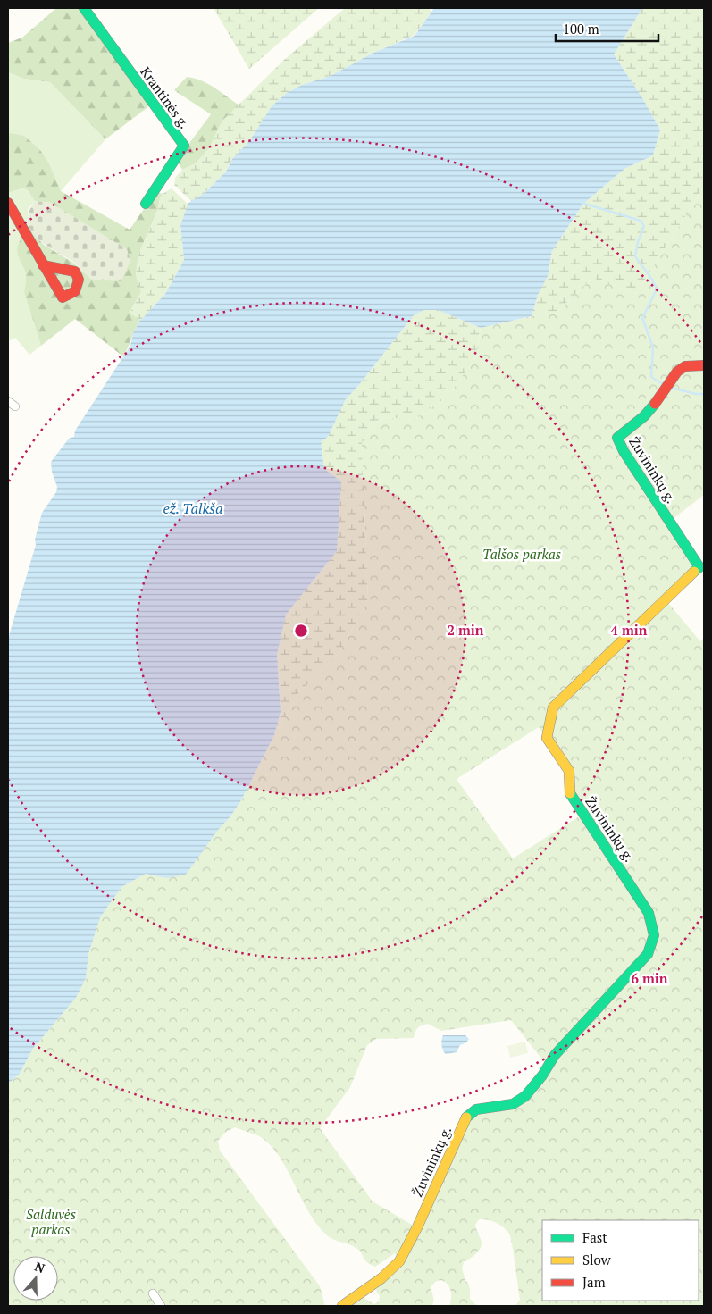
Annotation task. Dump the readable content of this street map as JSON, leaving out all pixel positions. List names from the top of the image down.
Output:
{
  "streets": {
    "street": ["Krantinės g.", "Žuvininkų g."]
  },
  "water": ["ež. Talkša"],
  "parks": ["Talšos parkas", "Salduvės parkas"],
  "legend": ["Fast", "Slow", "Jam"],
  "scale_bar": "100 m",
  "north": "top",
  "rings": ["2 min", "4 min", "6 min"]
}
